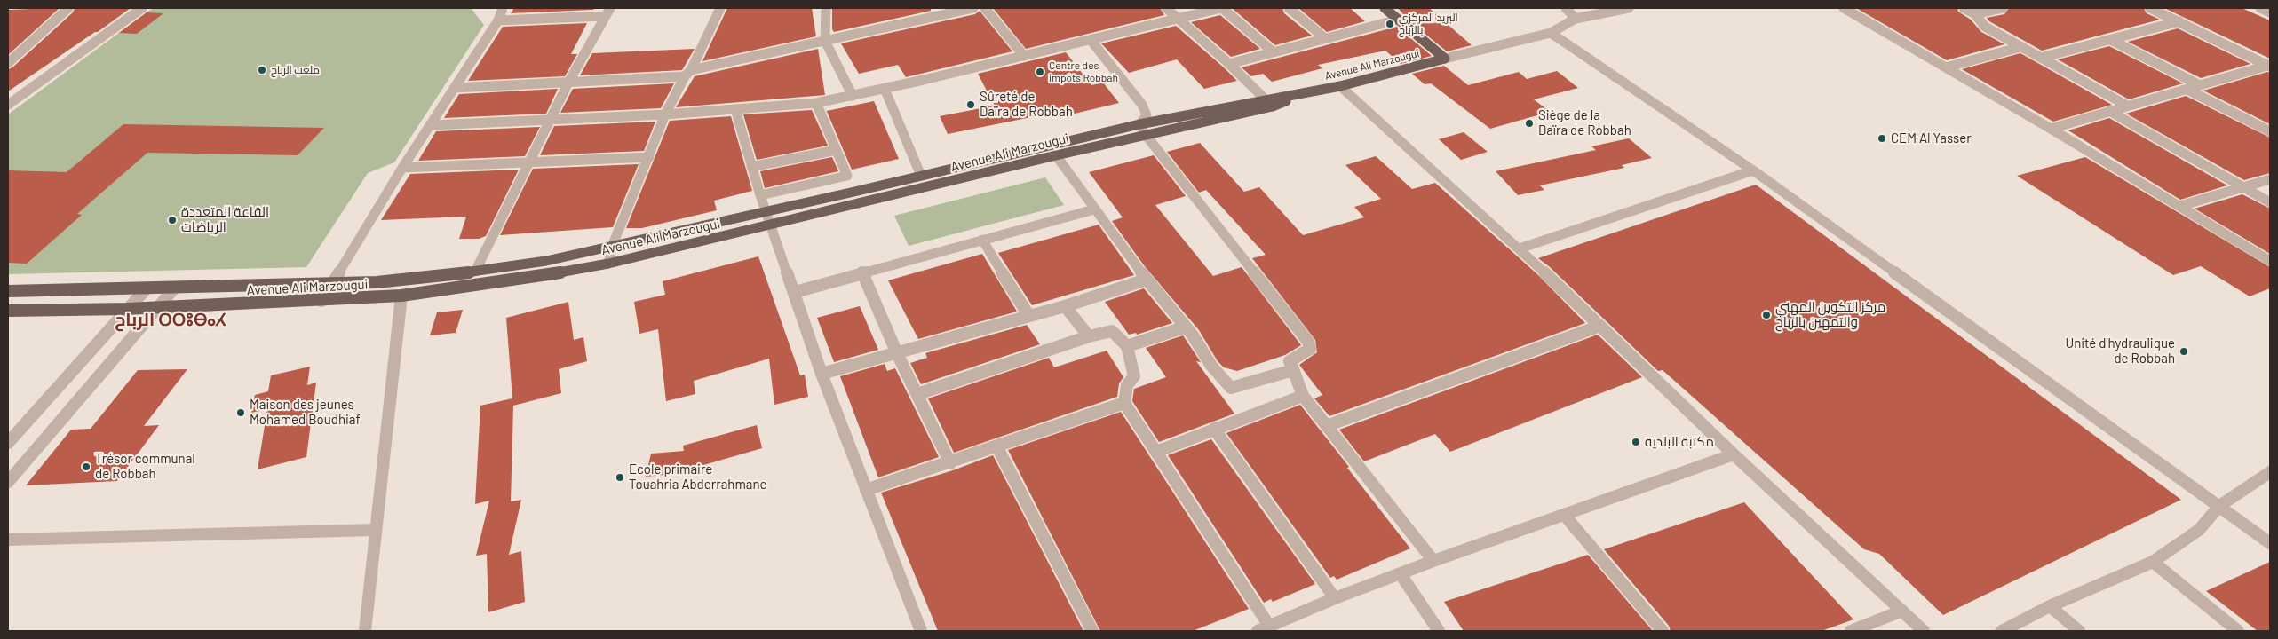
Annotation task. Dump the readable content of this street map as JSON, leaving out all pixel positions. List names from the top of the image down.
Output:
{
  "streets": {
    "main road": ["Avenue Ali Marzougui"]
  },
  "districts": ["الرباح ⵔⵔⵓⴱⴰⵃ"],
  "places": [
    "البريد المركزي بالرباح",
    "ملعب الرباح",
    "Centre des impôts Robbah",
    "Sûreté de Daïra de Robbah",
    "Siège de la Daïra de Robbah",
    "CEM Al Yasser",
    "القاعة المتعددة الرياضات",
    "مركز التكوين المهني والتمهين بالرباح",
    "Unité d'hydraulique de Robbah",
    "Maison des jeunes Mohamed Boudhiaf",
    "مكتبة البلدية",
    "Trésor communal de Robbah",
    "Ecole primaire Touahria Abderrahmane"
  ]
}
